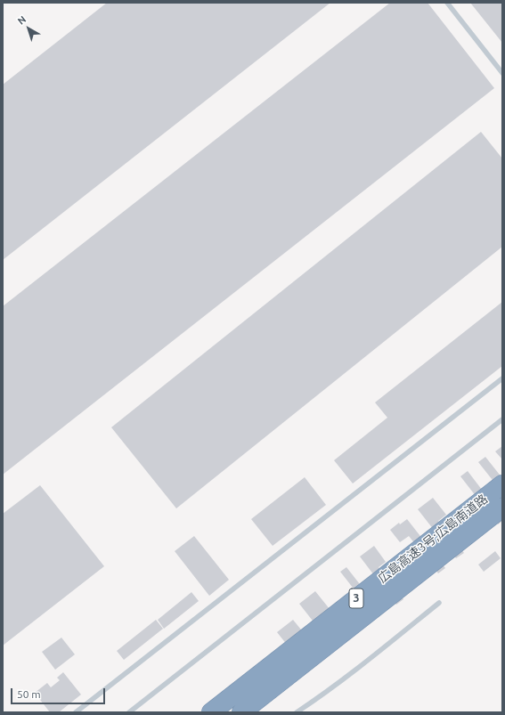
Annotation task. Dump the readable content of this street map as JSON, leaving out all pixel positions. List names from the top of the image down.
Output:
{
  "streets": {
    "highway": ["広島高速3号;広島南道路", "3"]
  },
  "scale_bar": "50 m",
  "north": "top left"
}
